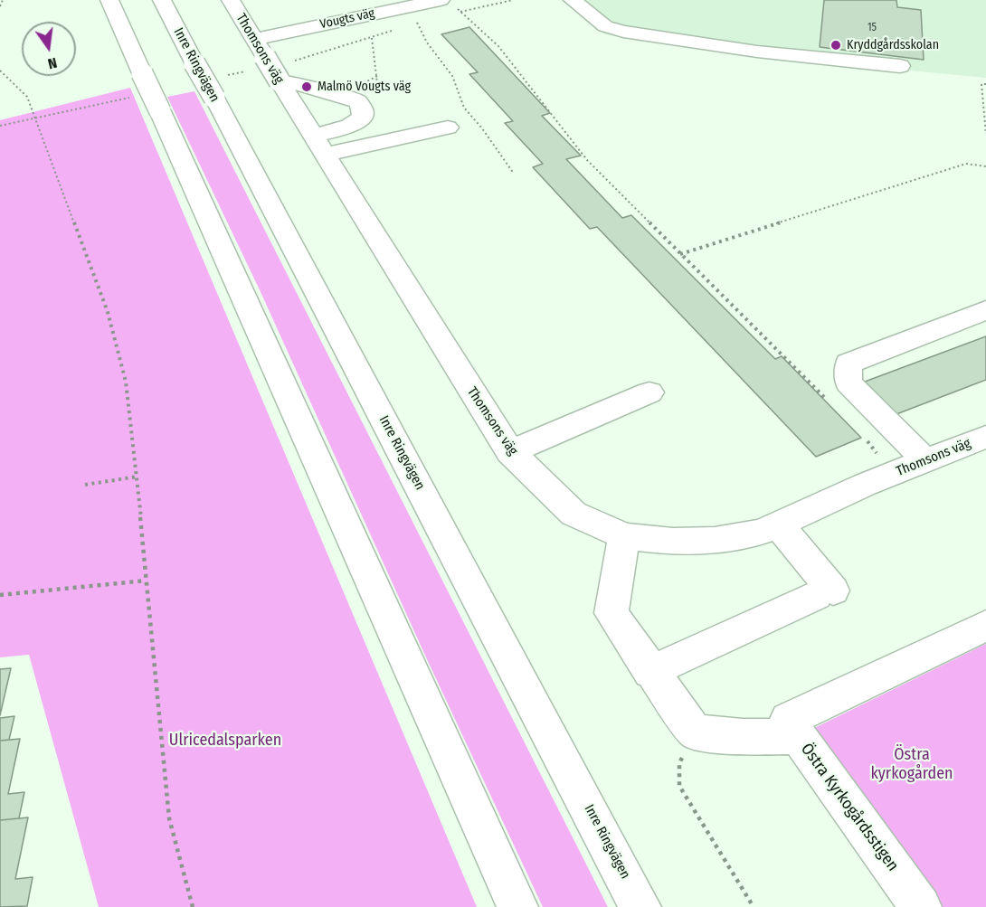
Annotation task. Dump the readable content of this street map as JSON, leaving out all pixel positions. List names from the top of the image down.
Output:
{
  "streets": {
    "main road": [
      "Vougts väg",
      "Thomsons väg",
      "Inre Ringvägen",
      "Östra Kyrkogårdsstigen"
    ]
  },
  "crossings": [
    ["Vougts väg", "Thomsons väg"]
  ],
  "parks": ["Ulricedalsparken", "Östra kyrkogården"],
  "places": ["Kryddgårdsskolan", "Malmö Vougts väg"],
  "house_numbers": ["15"],
  "north": "bottom"
}
